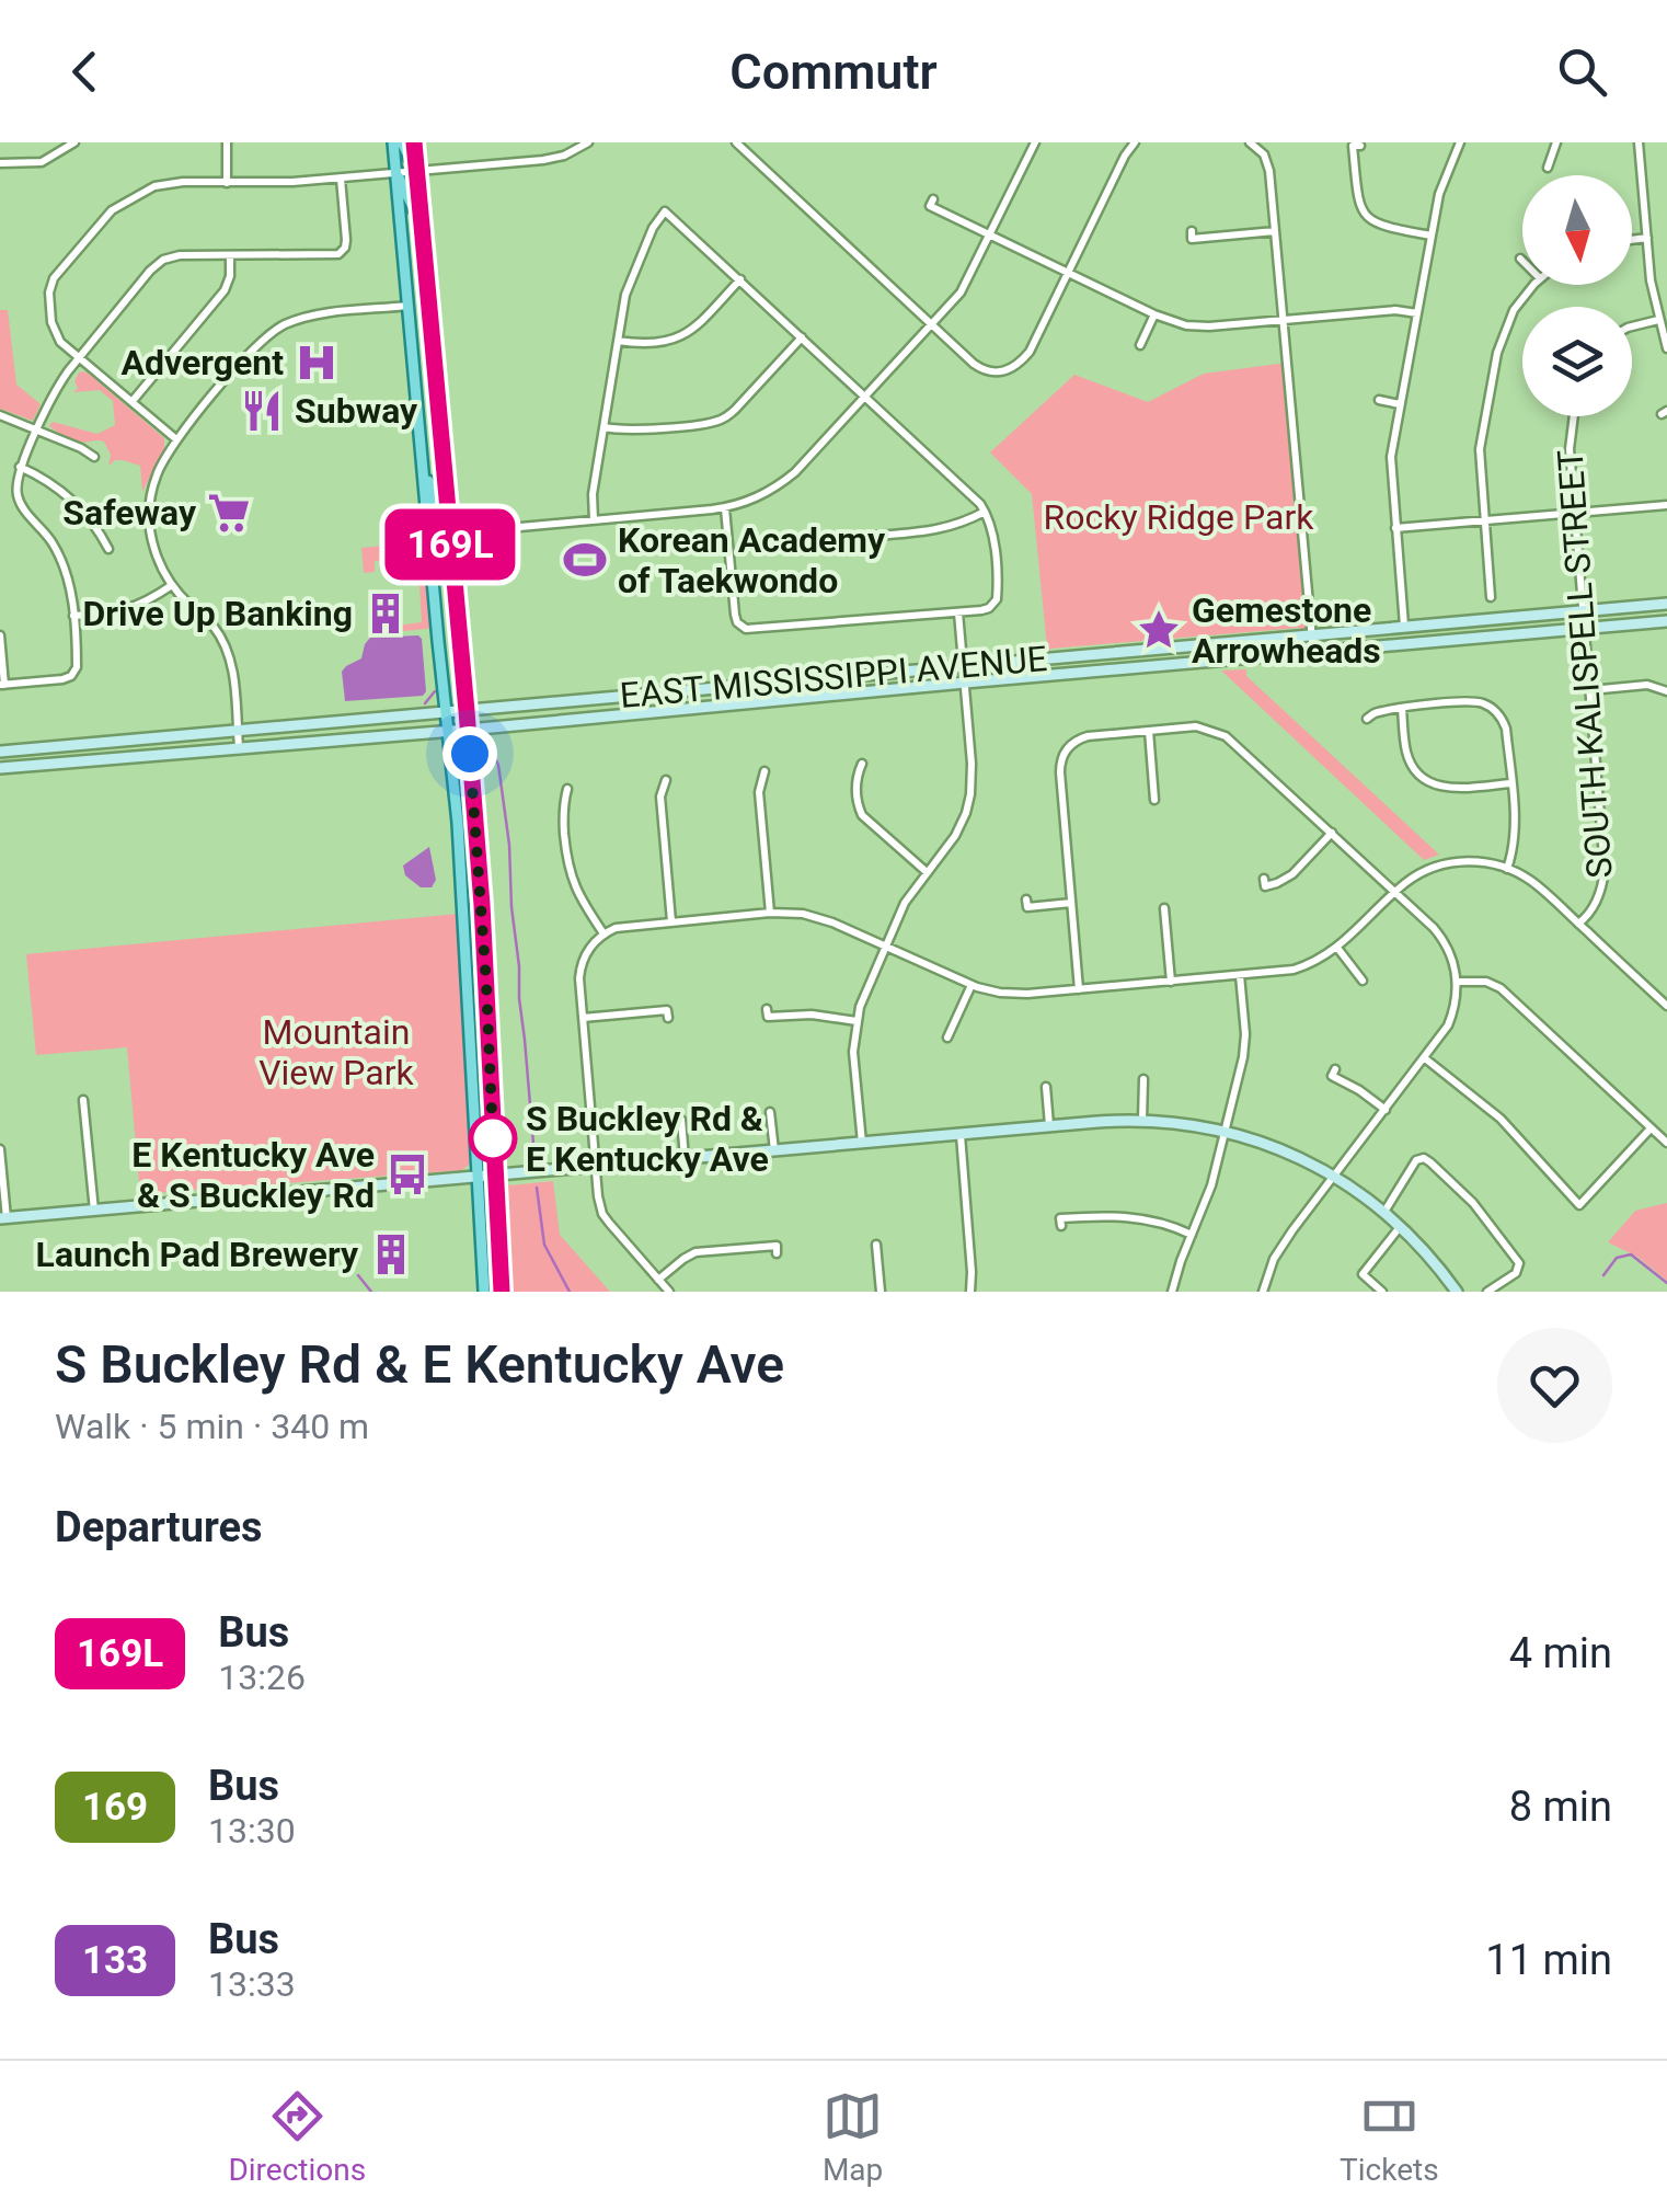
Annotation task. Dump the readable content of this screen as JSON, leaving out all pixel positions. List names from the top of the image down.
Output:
{
  "streets": {
    "main road": ["EAST MISSISSIPPI AVENUE"],
    "street": ["SOUTH KALISPELL STREET"]
  },
  "crossings": [
    ["SOUTH KALISPELL STREET", "EAST MISSISSIPPI AVENUE"]
  ],
  "parks": ["Rocky Ridge Park", "Mountain View Park"],
  "places": {
    "hospital": ["Advergent"],
    "restaurant": ["Subway"],
    "supermarket": ["Safeway"],
    "sports": ["Korean Academy of Taekwondo"],
    "building": ["Drive Up Banking", "Launch Pad Brewery"],
    "place": ["Gemestone Arrowheads"],
    "other": ["S Buckley Rd & E Kentucky Ave"],
    "bus stop": ["E Kentucky Ave & S Buckley Rd"]
  },
  "lines": ["bus line 169L"],
  "north": "bottom",
  "page": {
    "header": "Commutr",
    "on_map": "169L",
    "heading": [
      ["S Buckley Rd & E Kentucky Ave", "Walk · 5 min · 340 m"],
      "Departures"
    ],
    "list": [
      {
        "mark": "169L",
        "name": "Bus",
        "note": "13:26",
        "value": "4 min"
      },
      {
        "mark": "169",
        "name": "Bus",
        "note": "13:30",
        "value": "8 min"
      },
      {
        "mark": "133",
        "name": "Bus",
        "note": "13:33",
        "value": "11 min"
      }
    ],
    "tabs": ["Directions", "Map", "Tickets"]
  }
}
